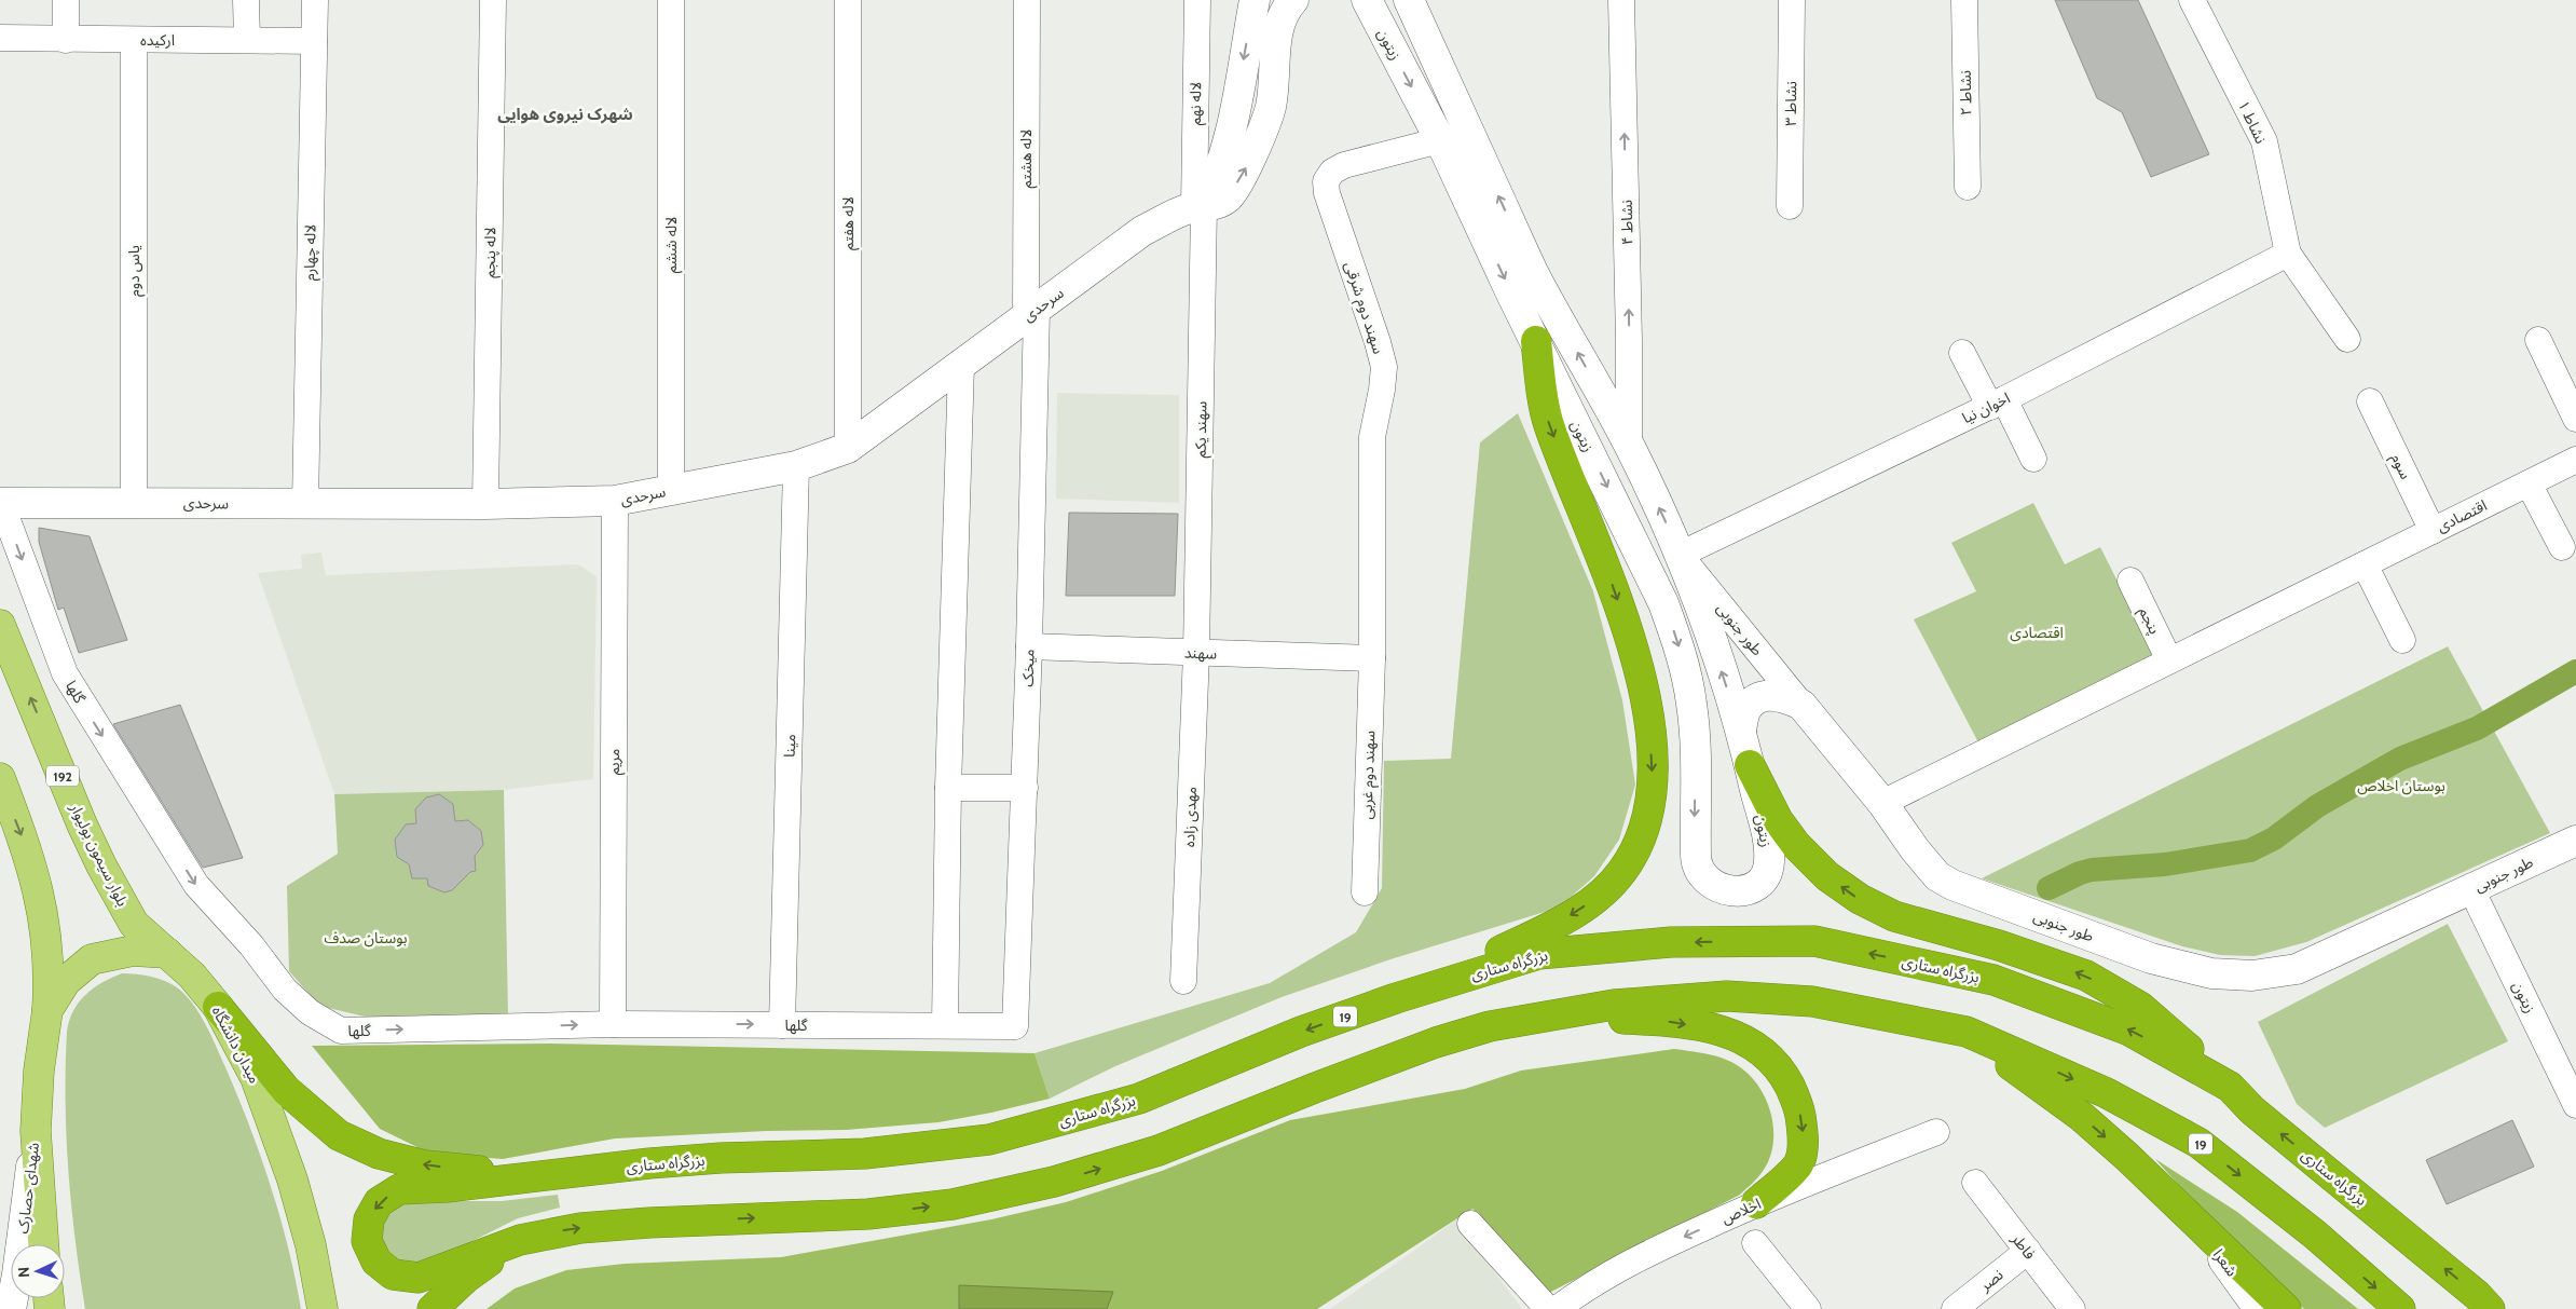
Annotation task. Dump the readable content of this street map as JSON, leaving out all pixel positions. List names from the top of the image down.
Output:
{
  "streets": {
    "highway": ["بزرگراه ستاری", "19"],
    "main road": ["192", "بلوار سیمون بولیوار", "میدان دانشگاه"],
    "street": [
      "ارکیده",
      "زیتون",
      "نشاط ۲",
      "لاله نهم",
      "نشاط ۳",
      "نشاط ۱",
      "لاله هشتم",
      "نشاط ۴",
      "لاله هفتم",
      "لاله ششم",
      "لاله چهارم",
      "لاله پنجم",
      "یاس دوم",
      "سرحدی",
      "سهند دوم شرقی",
      "اخوان نیا",
      "سهند يكم",
      "سوم",
      "اقتصادی",
      "پنجم",
      "طور جنوبی",
      "سهند",
      "میخک",
      "گلها",
      "مینا",
      "مریم",
      "سهند دوم غربی",
      "مهدی زاده",
      "شهدای حصارک",
      "اخلاص",
      "فاطر",
      "شعرا",
      "نصر"
    ]
  },
  "crossings": [
    ["ارکیده", "لاله چهارم"],
    ["ارکیده", "یاس دوم"],
    ["زیتون", "نشاط ۴"],
    ["زیتون", "سهند دوم شرقی"],
    ["زیتون", "اخوان نیا"],
    ["زیتون", "طور جنوبی"],
    ["لاله نهم", "سرحدی"],
    ["لاله نهم", "سهند يكم"],
    ["نشاط ۱", "اخوان نیا"],
    ["لاله هشتم", "سرحدی"],
    ["لاله هشتم", "میخک"],
    ["لاله هفتم", "سرحدی"],
    ["لاله ششم", "سرحدی"],
    ["لاله چهارم", "سرحدی"],
    ["لاله پنجم", "سرحدی"],
    ["یاس دوم", "سرحدی"],
    ["سرحدی", "سهند يكم"],
    ["سرحدی", "میخک"],
    ["سرحدی", "گلها"],
    ["سرحدی", "مینا"],
    ["سرحدی", "مریم"],
    ["سهند دوم شرقی", "سهند"],
    ["سهند دوم شرقی", "سهند دوم غربی"],
    ["اخوان نیا", "طور جنوبی"],
    ["سهند يكم", "سهند"],
    ["سهند يكم", "مهدی زاده"],
    ["سوم", "اقتصادی"],
    ["اقتصادی", "پنجم"],
    ["اقتصادی", "طور جنوبی"],
    ["سهند", "میخک"],
    ["سهند", "سهند دوم غربی"],
    ["سهند", "مهدی زاده"],
    ["میخک", "گلها"],
    ["گلها", "مینا"],
    ["گلها", "مریم"],
    ["بلوار سیمون بولیوار", "میدان دانشگاه"],
    ["بزرگراه ستاری", "19"],
    ["فاطر", "نصر"]
  ],
  "one_way": ["نشاط ۴", "گلها", "اخلاص"],
  "districts": ["شهرک نیروی هوایی"],
  "parks": ["اقتصادی", "بوستان اخلاص", "بوستان صدف"],
  "north": "left"
}
